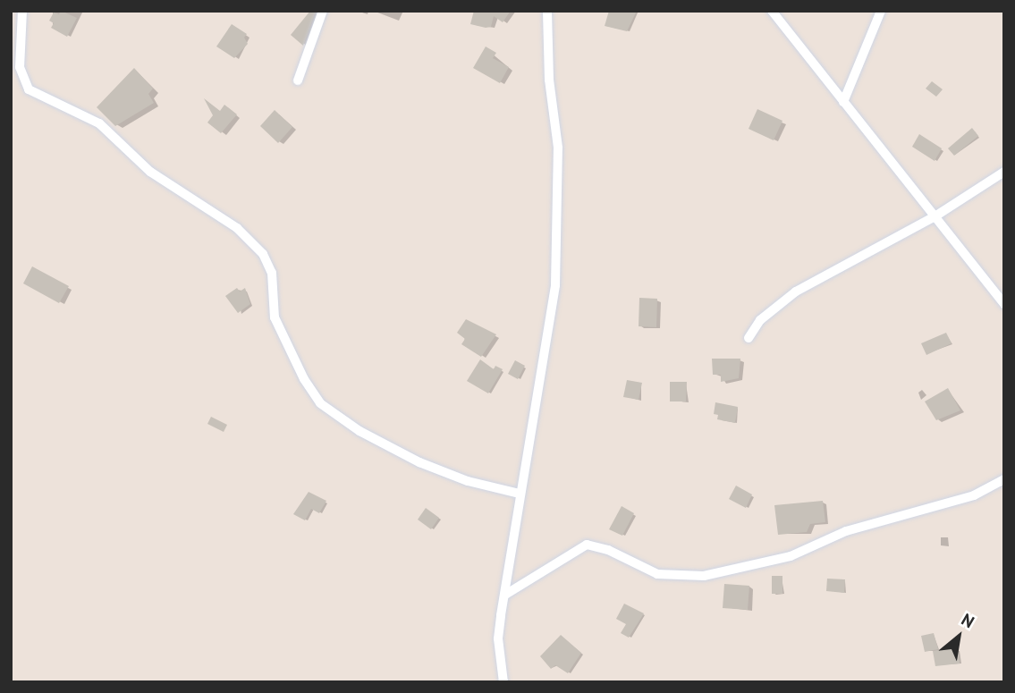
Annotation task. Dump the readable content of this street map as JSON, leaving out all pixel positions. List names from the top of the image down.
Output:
{
  "north": "top right"
}
